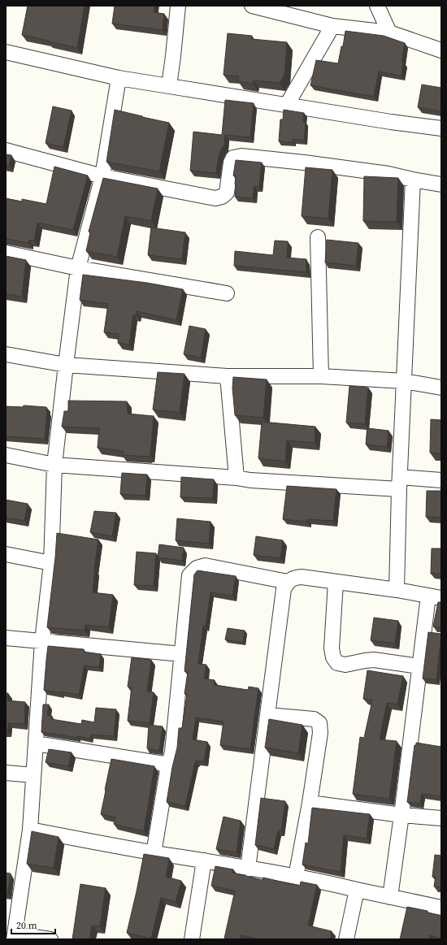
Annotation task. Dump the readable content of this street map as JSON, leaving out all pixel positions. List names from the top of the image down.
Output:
{
  "scale_bar": "20 m"
}
